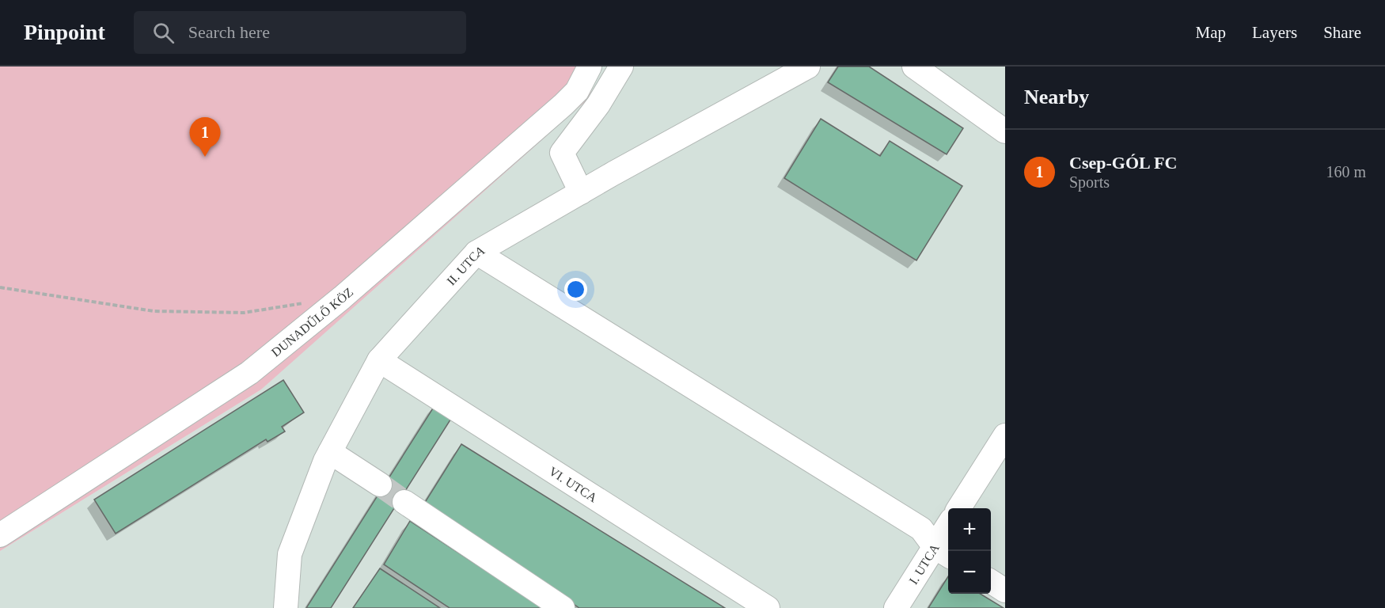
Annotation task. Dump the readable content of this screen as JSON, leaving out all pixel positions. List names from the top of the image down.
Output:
{
  "streets": {
    "lane": [
      "II. UTCA",
      "DUNADŰLŐ KÖZ",
      "VI. UTCA",
      "I. UTCA"
    ]
  },
  "crossings": [
    ["II. UTCA", "VI. UTCA"]
  ],
  "page": {
    "header": "Pinpoint",
    "search": "Search here",
    "nav": ["Map", "Layers", "Share"],
    "heading": "Nearby",
    "pins": "1",
    "list": [
      {
        "mark": "1",
        "name": "Csep-GÓL FC",
        "note": "Sports",
        "value": "160 m"
      }
    ],
    "map_buttons": ["+", "−"]
  }
}
